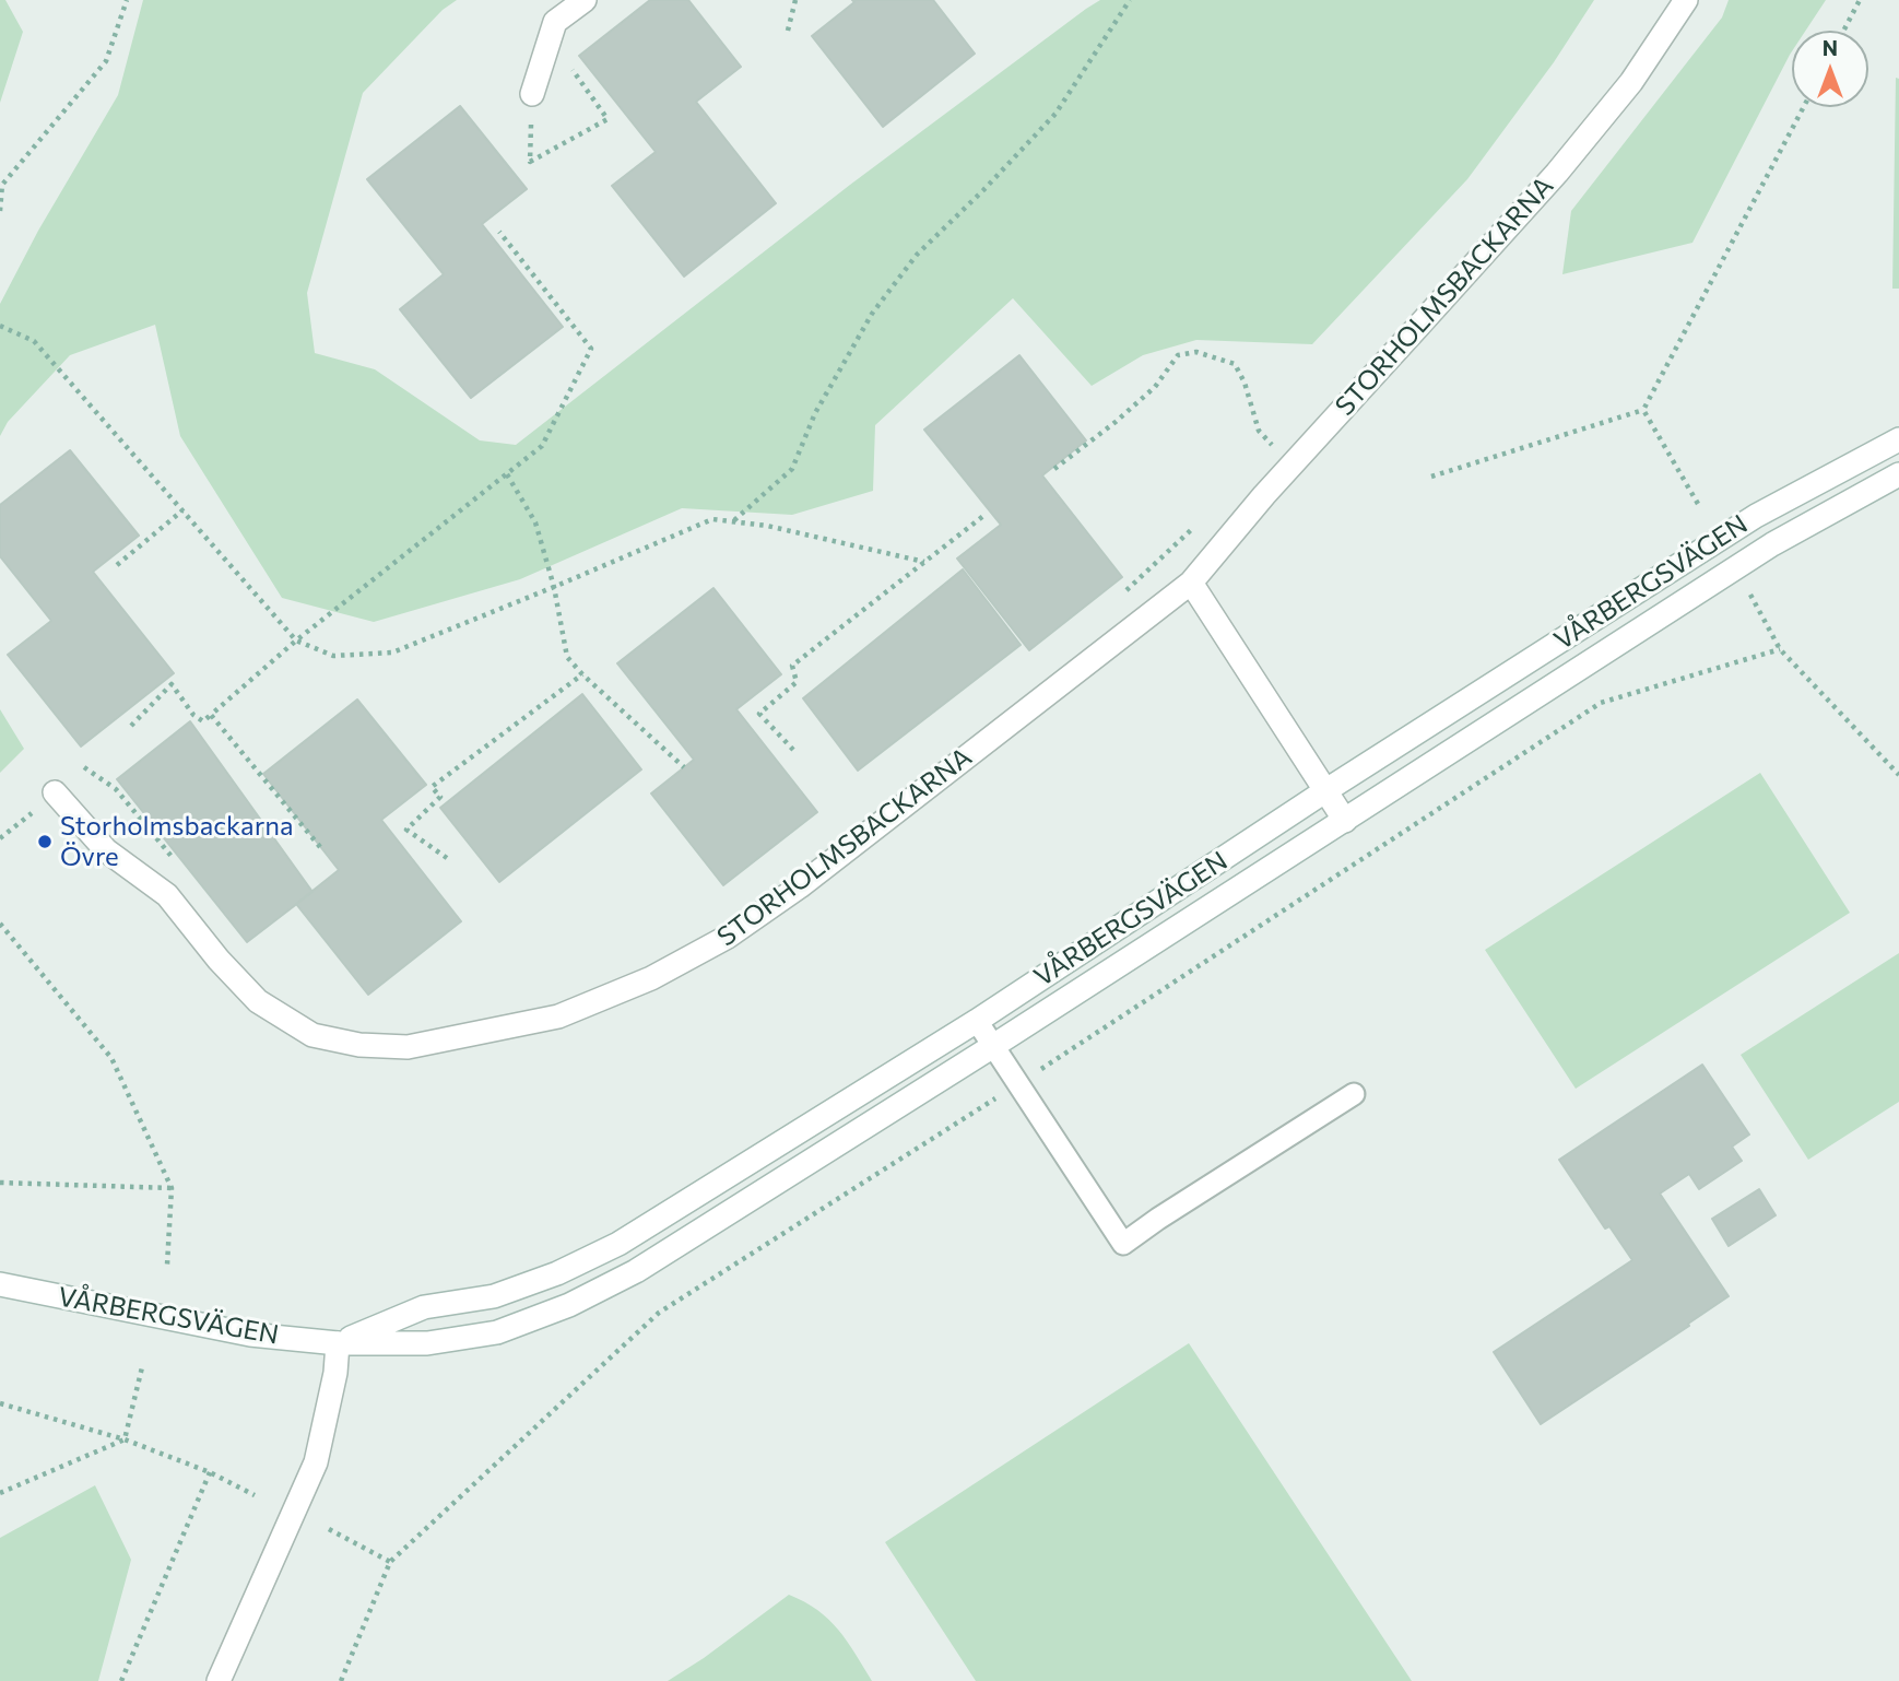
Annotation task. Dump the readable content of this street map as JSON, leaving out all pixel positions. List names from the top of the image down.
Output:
{
  "streets": {
    "street": ["STORHOLMSBACKARNA", "VÅRBERGSVÄGEN"]
  },
  "places": ["Storholmsbackarna Övre"],
  "north": "top"
}
